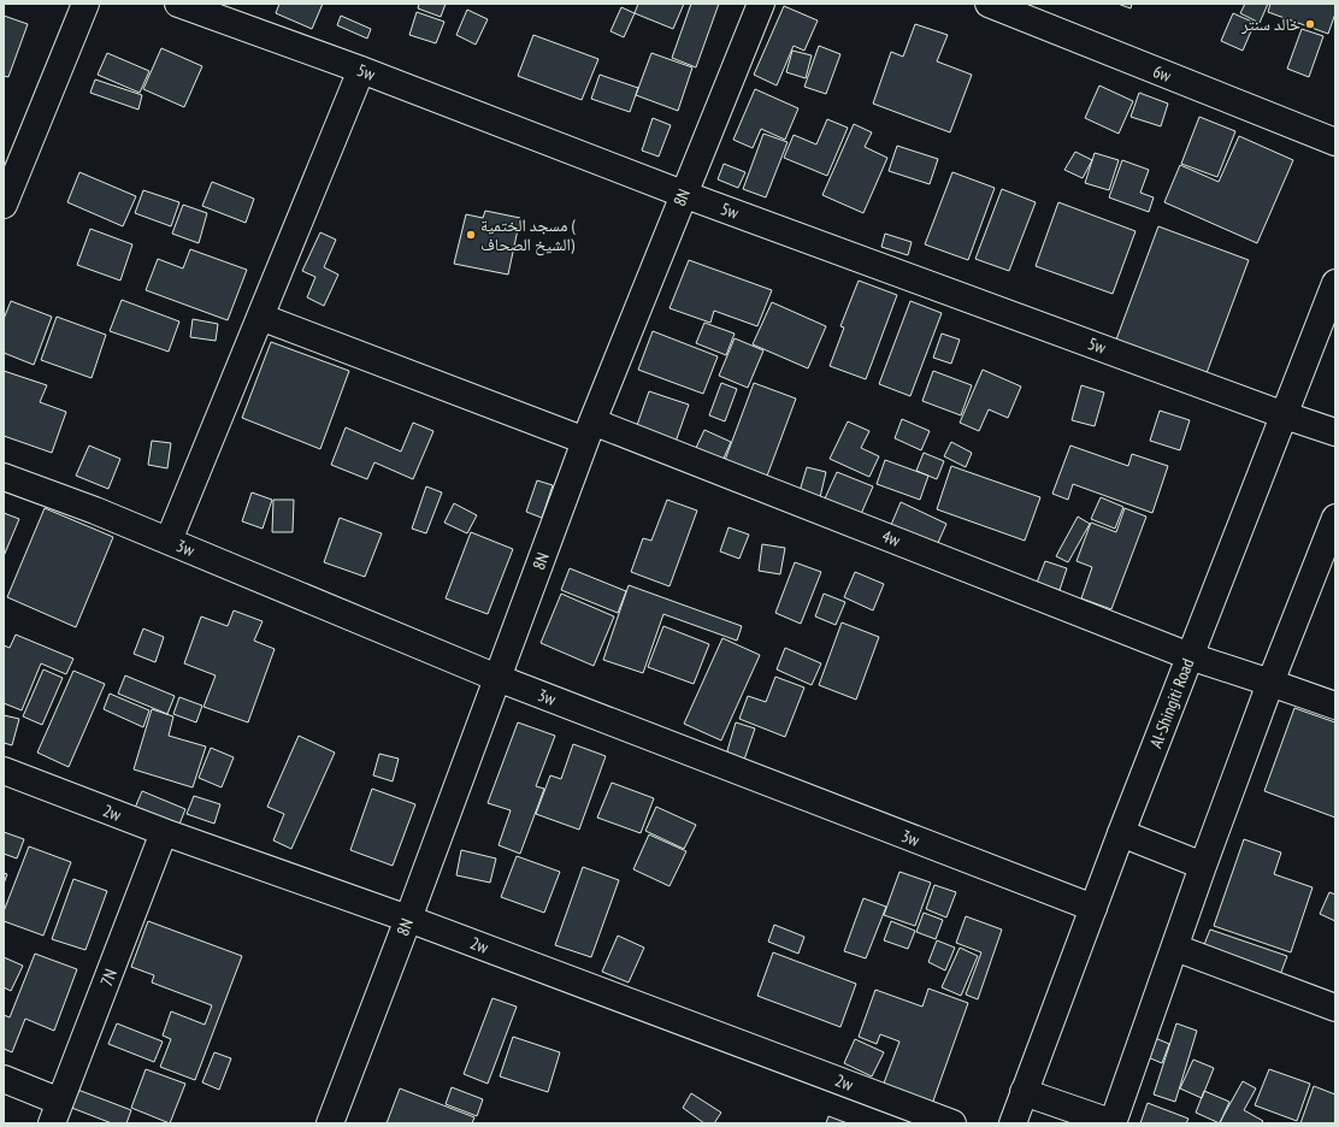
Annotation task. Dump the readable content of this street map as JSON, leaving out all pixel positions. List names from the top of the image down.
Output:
{
  "streets": {
    "street": [
      "5w",
      "6w",
      "8N",
      "4w",
      "3w",
      "Al-Shingiti Road",
      "2w",
      "7N"
    ]
  },
  "crossings": [
    ["5w", "8N"],
    ["5w", "Al-Shingiti Road"],
    ["8N", "4w"],
    ["8N", "3w"],
    ["8N", "2w"],
    ["4w", "Al-Shingiti Road"],
    ["3w", "Al-Shingiti Road"],
    ["2w", "7N"]
  ],
  "places": ["خالد سنتر", "مسجد الختمية ( الشيخ الصحاف)"]
}
